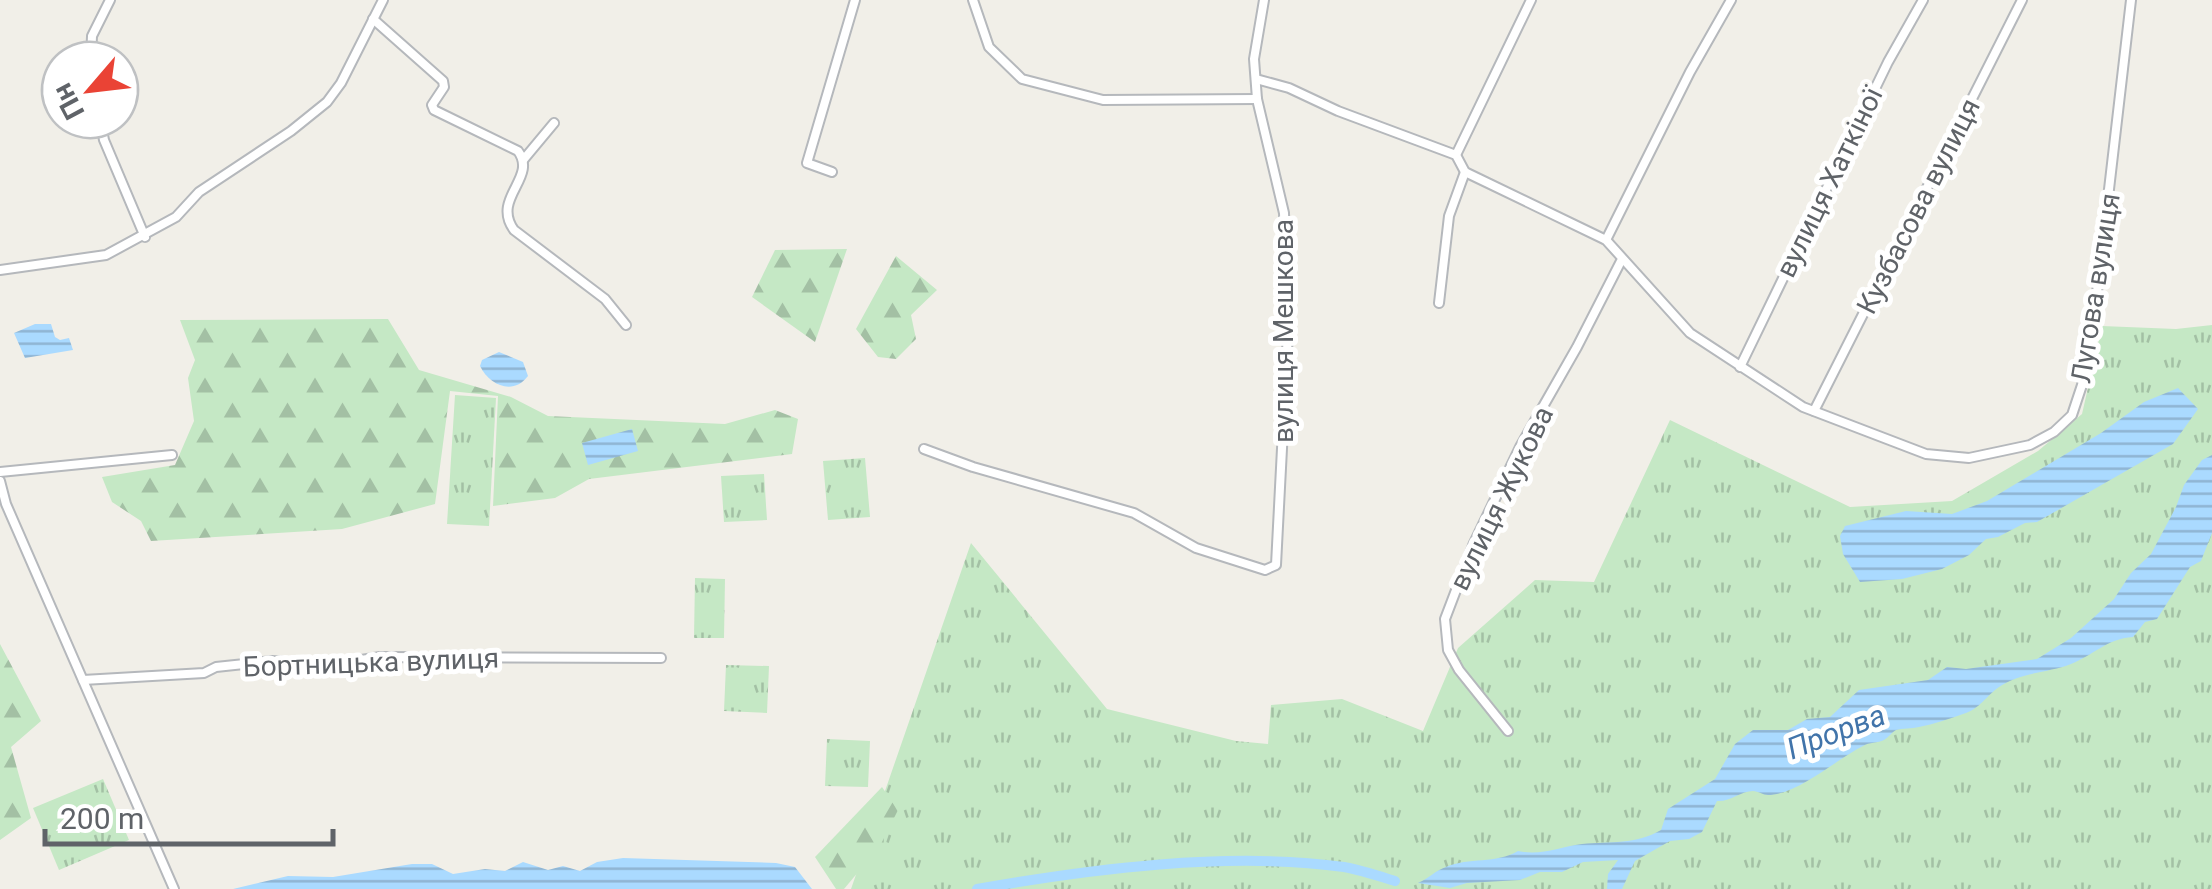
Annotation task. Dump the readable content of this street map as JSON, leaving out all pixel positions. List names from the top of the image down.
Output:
{
  "streets": {
    "street": [
      "вулиця Хаткіної",
      "Кузбасова вулиця",
      "Лугова вулиця",
      "вулиця Мешкова",
      "вулиця Жукова",
      "Бортницька вулиця"
    ]
  },
  "crossings": [
    ["вулиця Хаткіної", "Лугова вулиця"],
    ["Кузбасова вулиця", "Лугова вулиця"],
    ["Лугова вулиця", "вулиця Жукова"]
  ],
  "water": ["Прорва"],
  "scale_bar": "200 m",
  "north": "bottom left"
}
